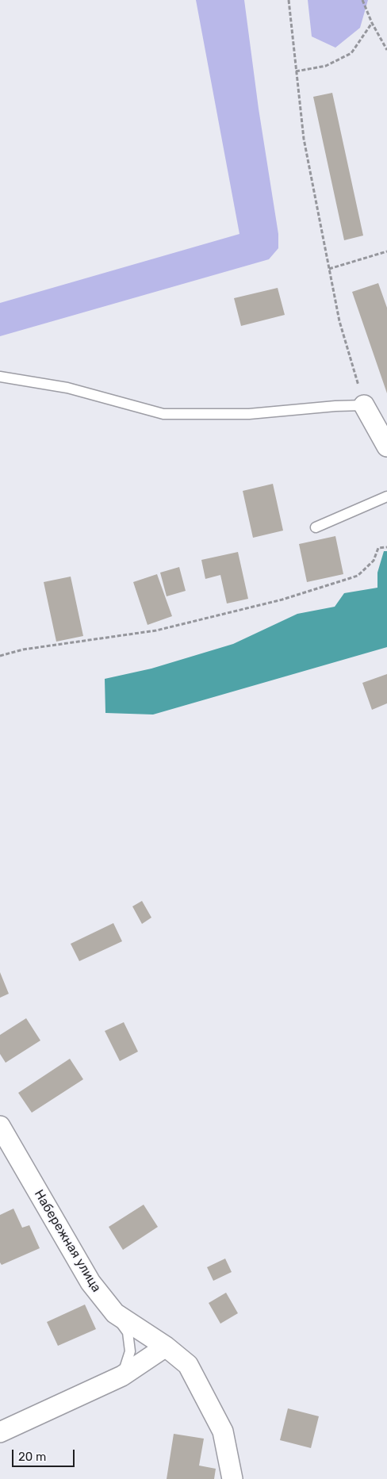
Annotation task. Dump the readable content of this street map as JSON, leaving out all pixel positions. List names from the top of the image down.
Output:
{
  "streets": {
    "street": ["Набережная улица"]
  },
  "scale_bar": "20 m"
}
